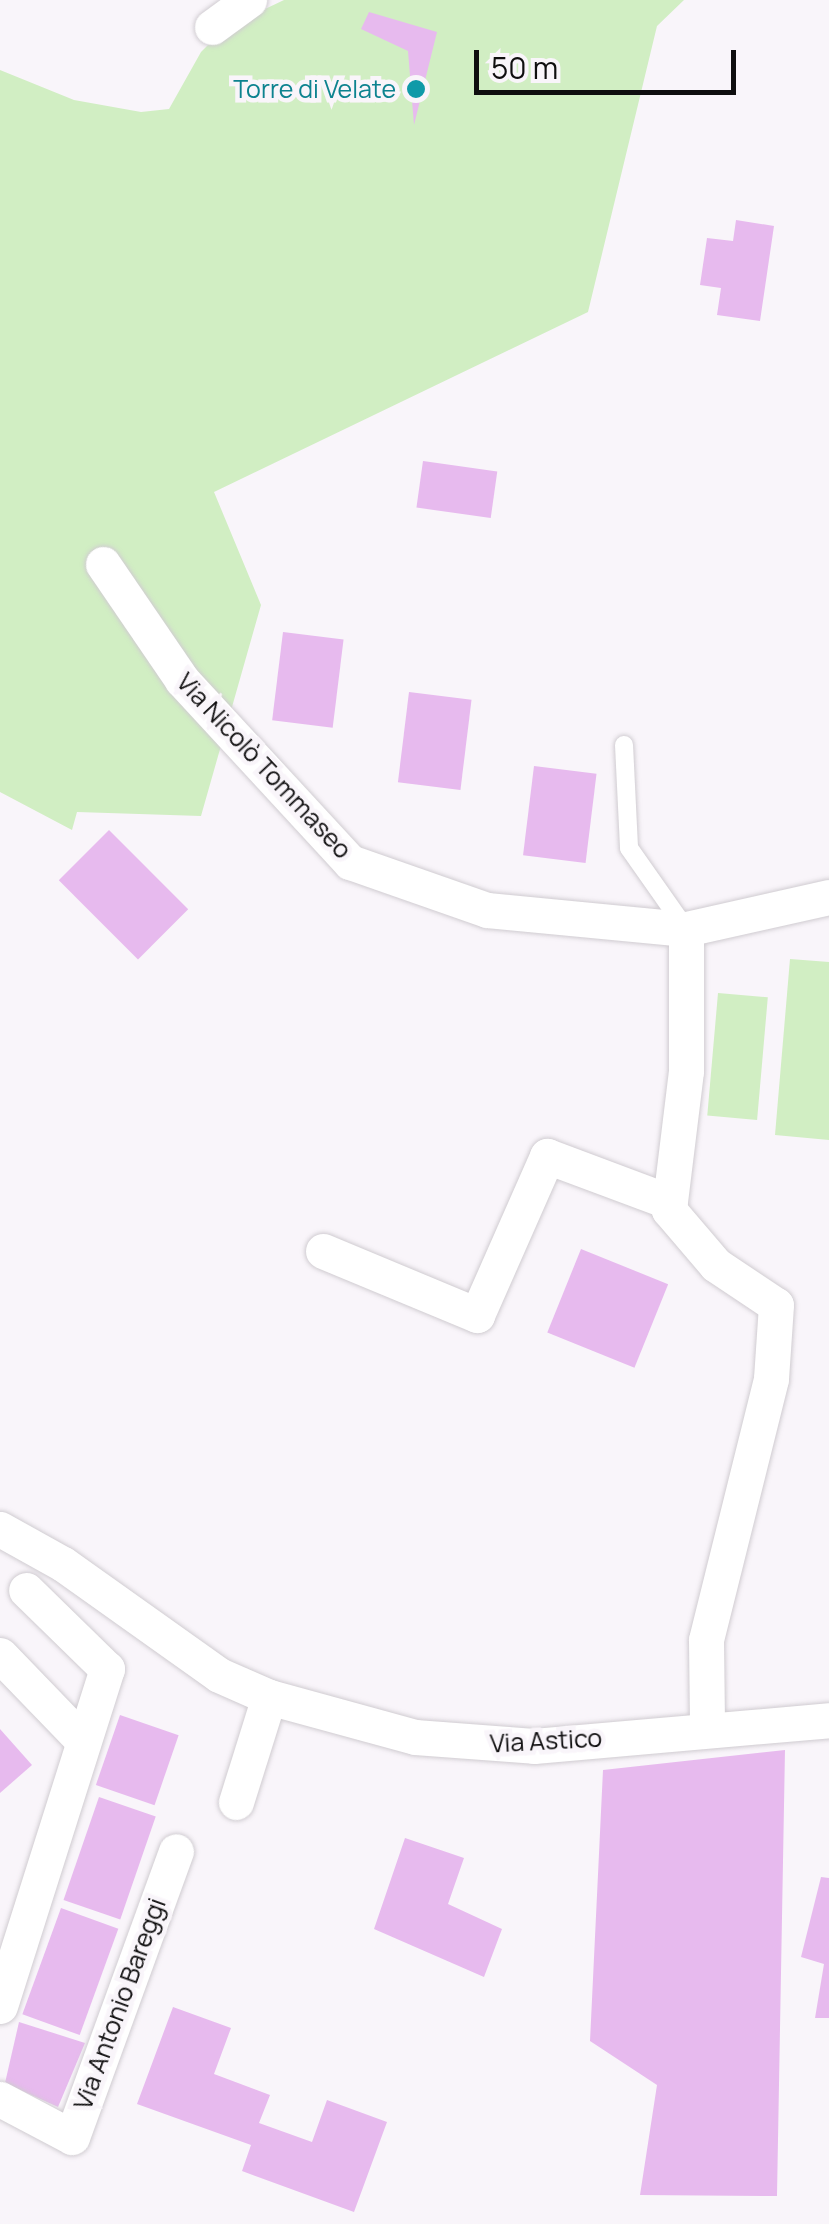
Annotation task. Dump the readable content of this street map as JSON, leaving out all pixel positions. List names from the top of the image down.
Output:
{
  "streets": {
    "street": ["Via Nicolò Tommaseo", "Via Astico", "Via Antonio Bareggi"]
  },
  "places": ["Torre di Velate"],
  "scale_bar": "50 m"
}
